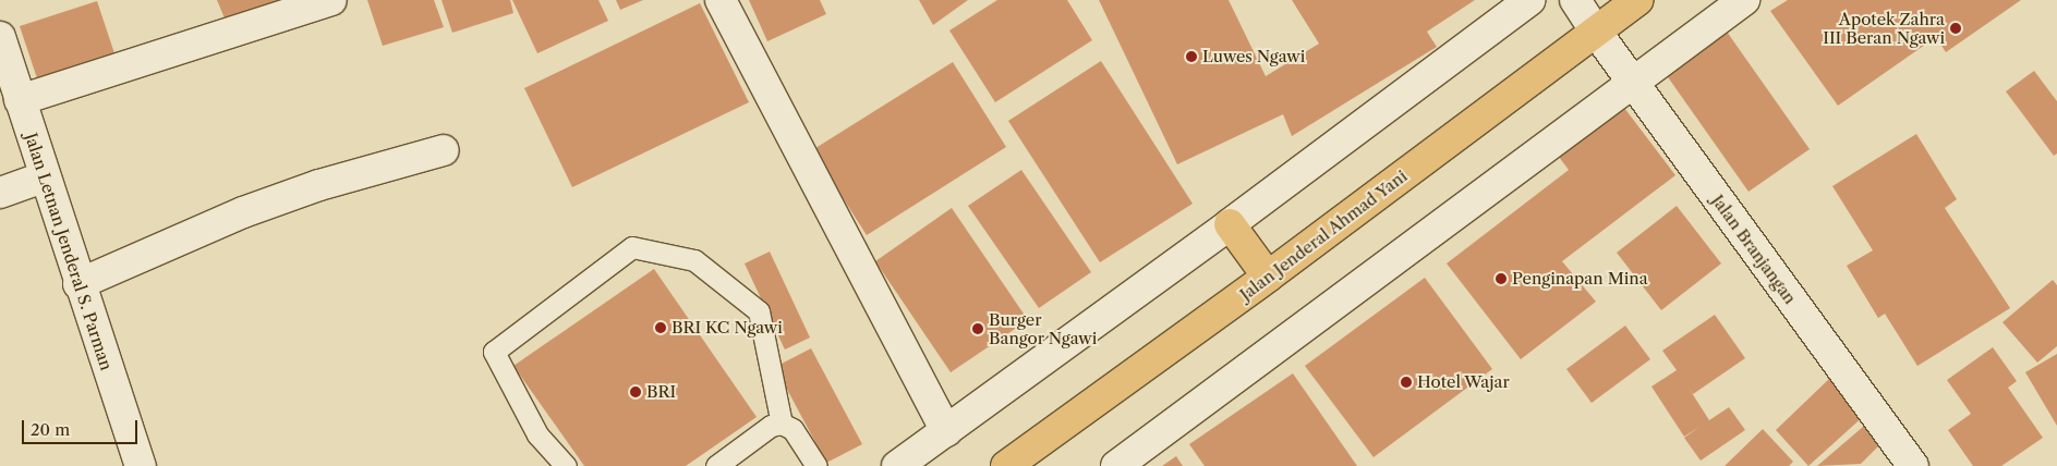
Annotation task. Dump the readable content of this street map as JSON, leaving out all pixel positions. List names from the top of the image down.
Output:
{
  "streets": {
    "main road": ["Jalan Jenderal Ahmad Yani"],
    "street": ["Jalan Branjangan", "Jalan Letnan Jenderal S. Parman"]
  },
  "crossings": [
    ["Jalan Jenderal Ahmad Yani", "Jalan Branjangan"]
  ],
  "places": [
    "Apotek Zahra III Beran Ngawi",
    "Luwes Ngawi",
    "Penginapan Mina",
    "BRI KC Ngawi",
    "Burger Bangor Ngawi",
    "Hotel Wajar",
    "BRI"
  ],
  "scale_bar": "20 m"
}
